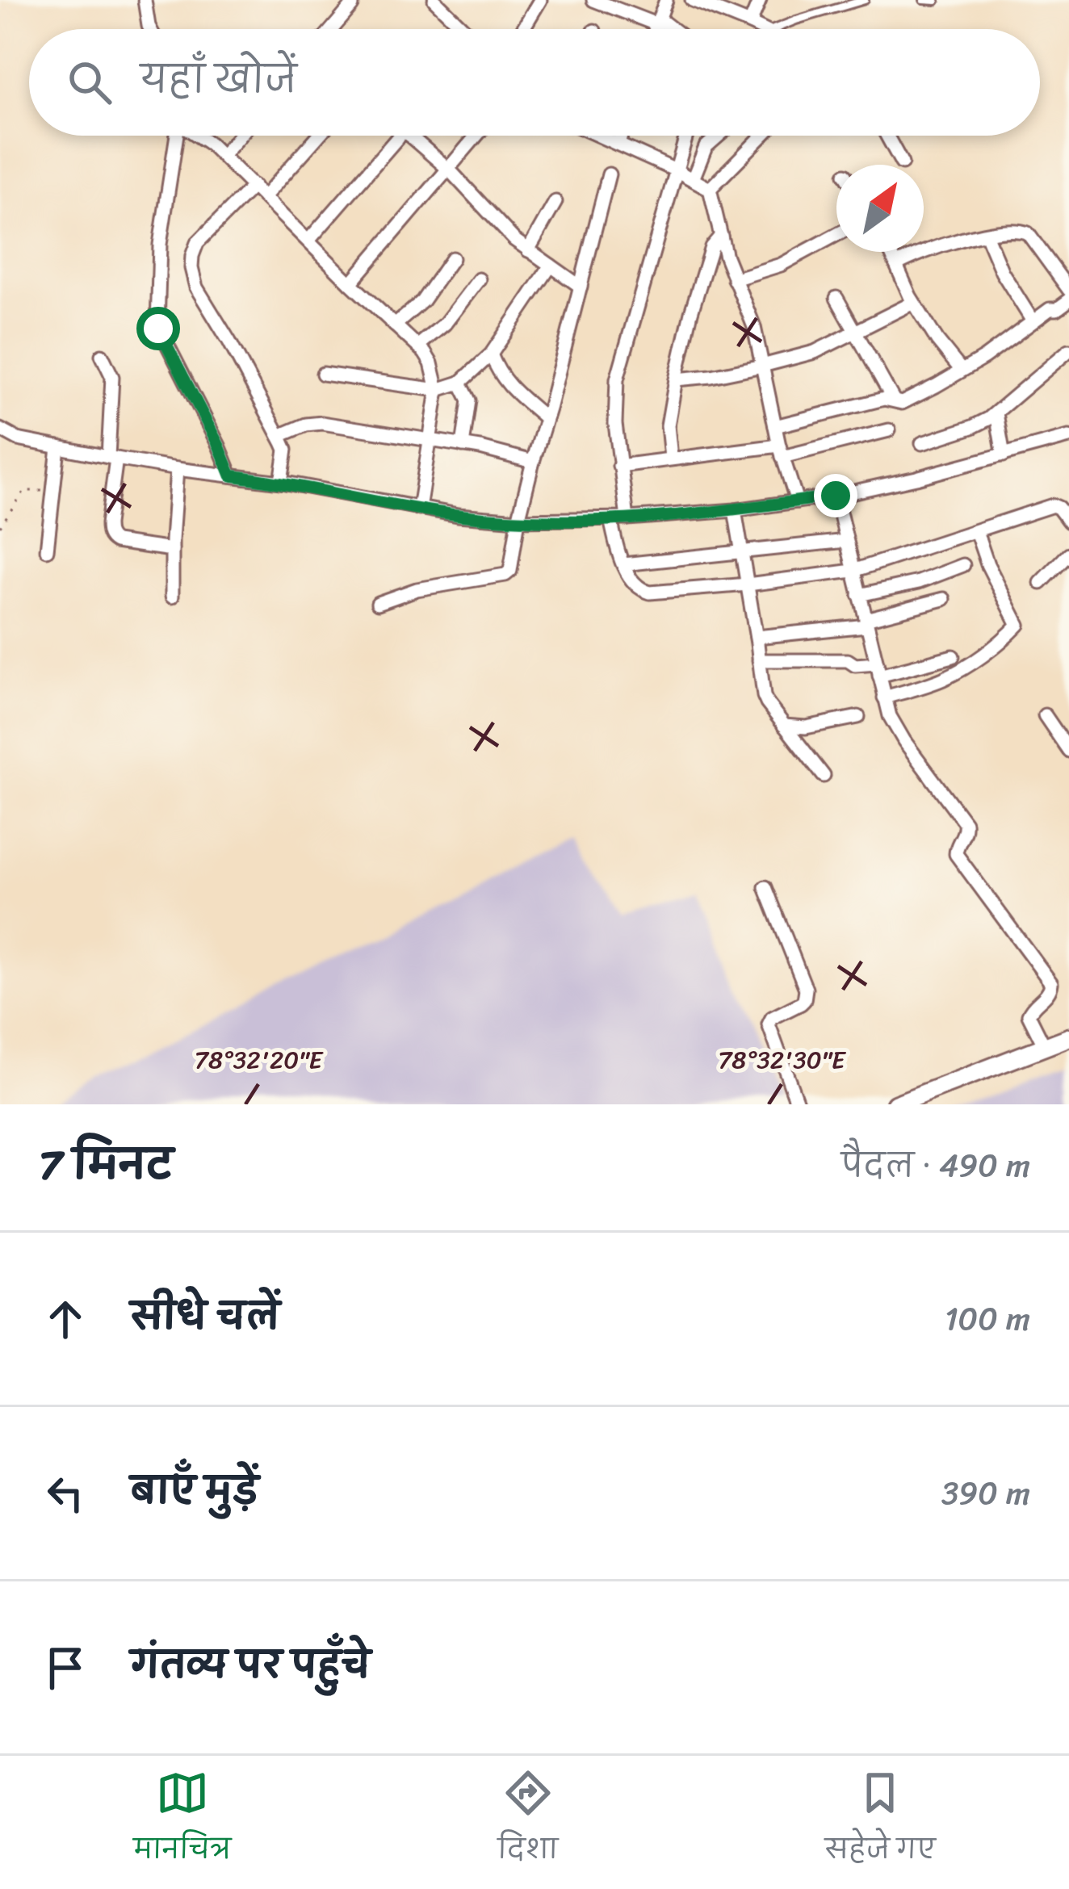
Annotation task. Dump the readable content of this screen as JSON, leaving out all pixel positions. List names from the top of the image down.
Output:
{
  "north": "top right",
  "page": {
    "search": "यहाँ खोजें",
    "heading": ["7 मिनट", "पैदल · 490 m"],
    "list": [
      ["सीधे चलें", "100 m"],
      ["बाएँ मुड़ें", "390 m"],
      "गंतव्य पर पहुँचे"
    ],
    "nav": ["मानचित्र", "दिशा", "सहेजे गए"]
  },
  "coordinates": ["78°32'20\"E", "78°32'30\"E"]
}
